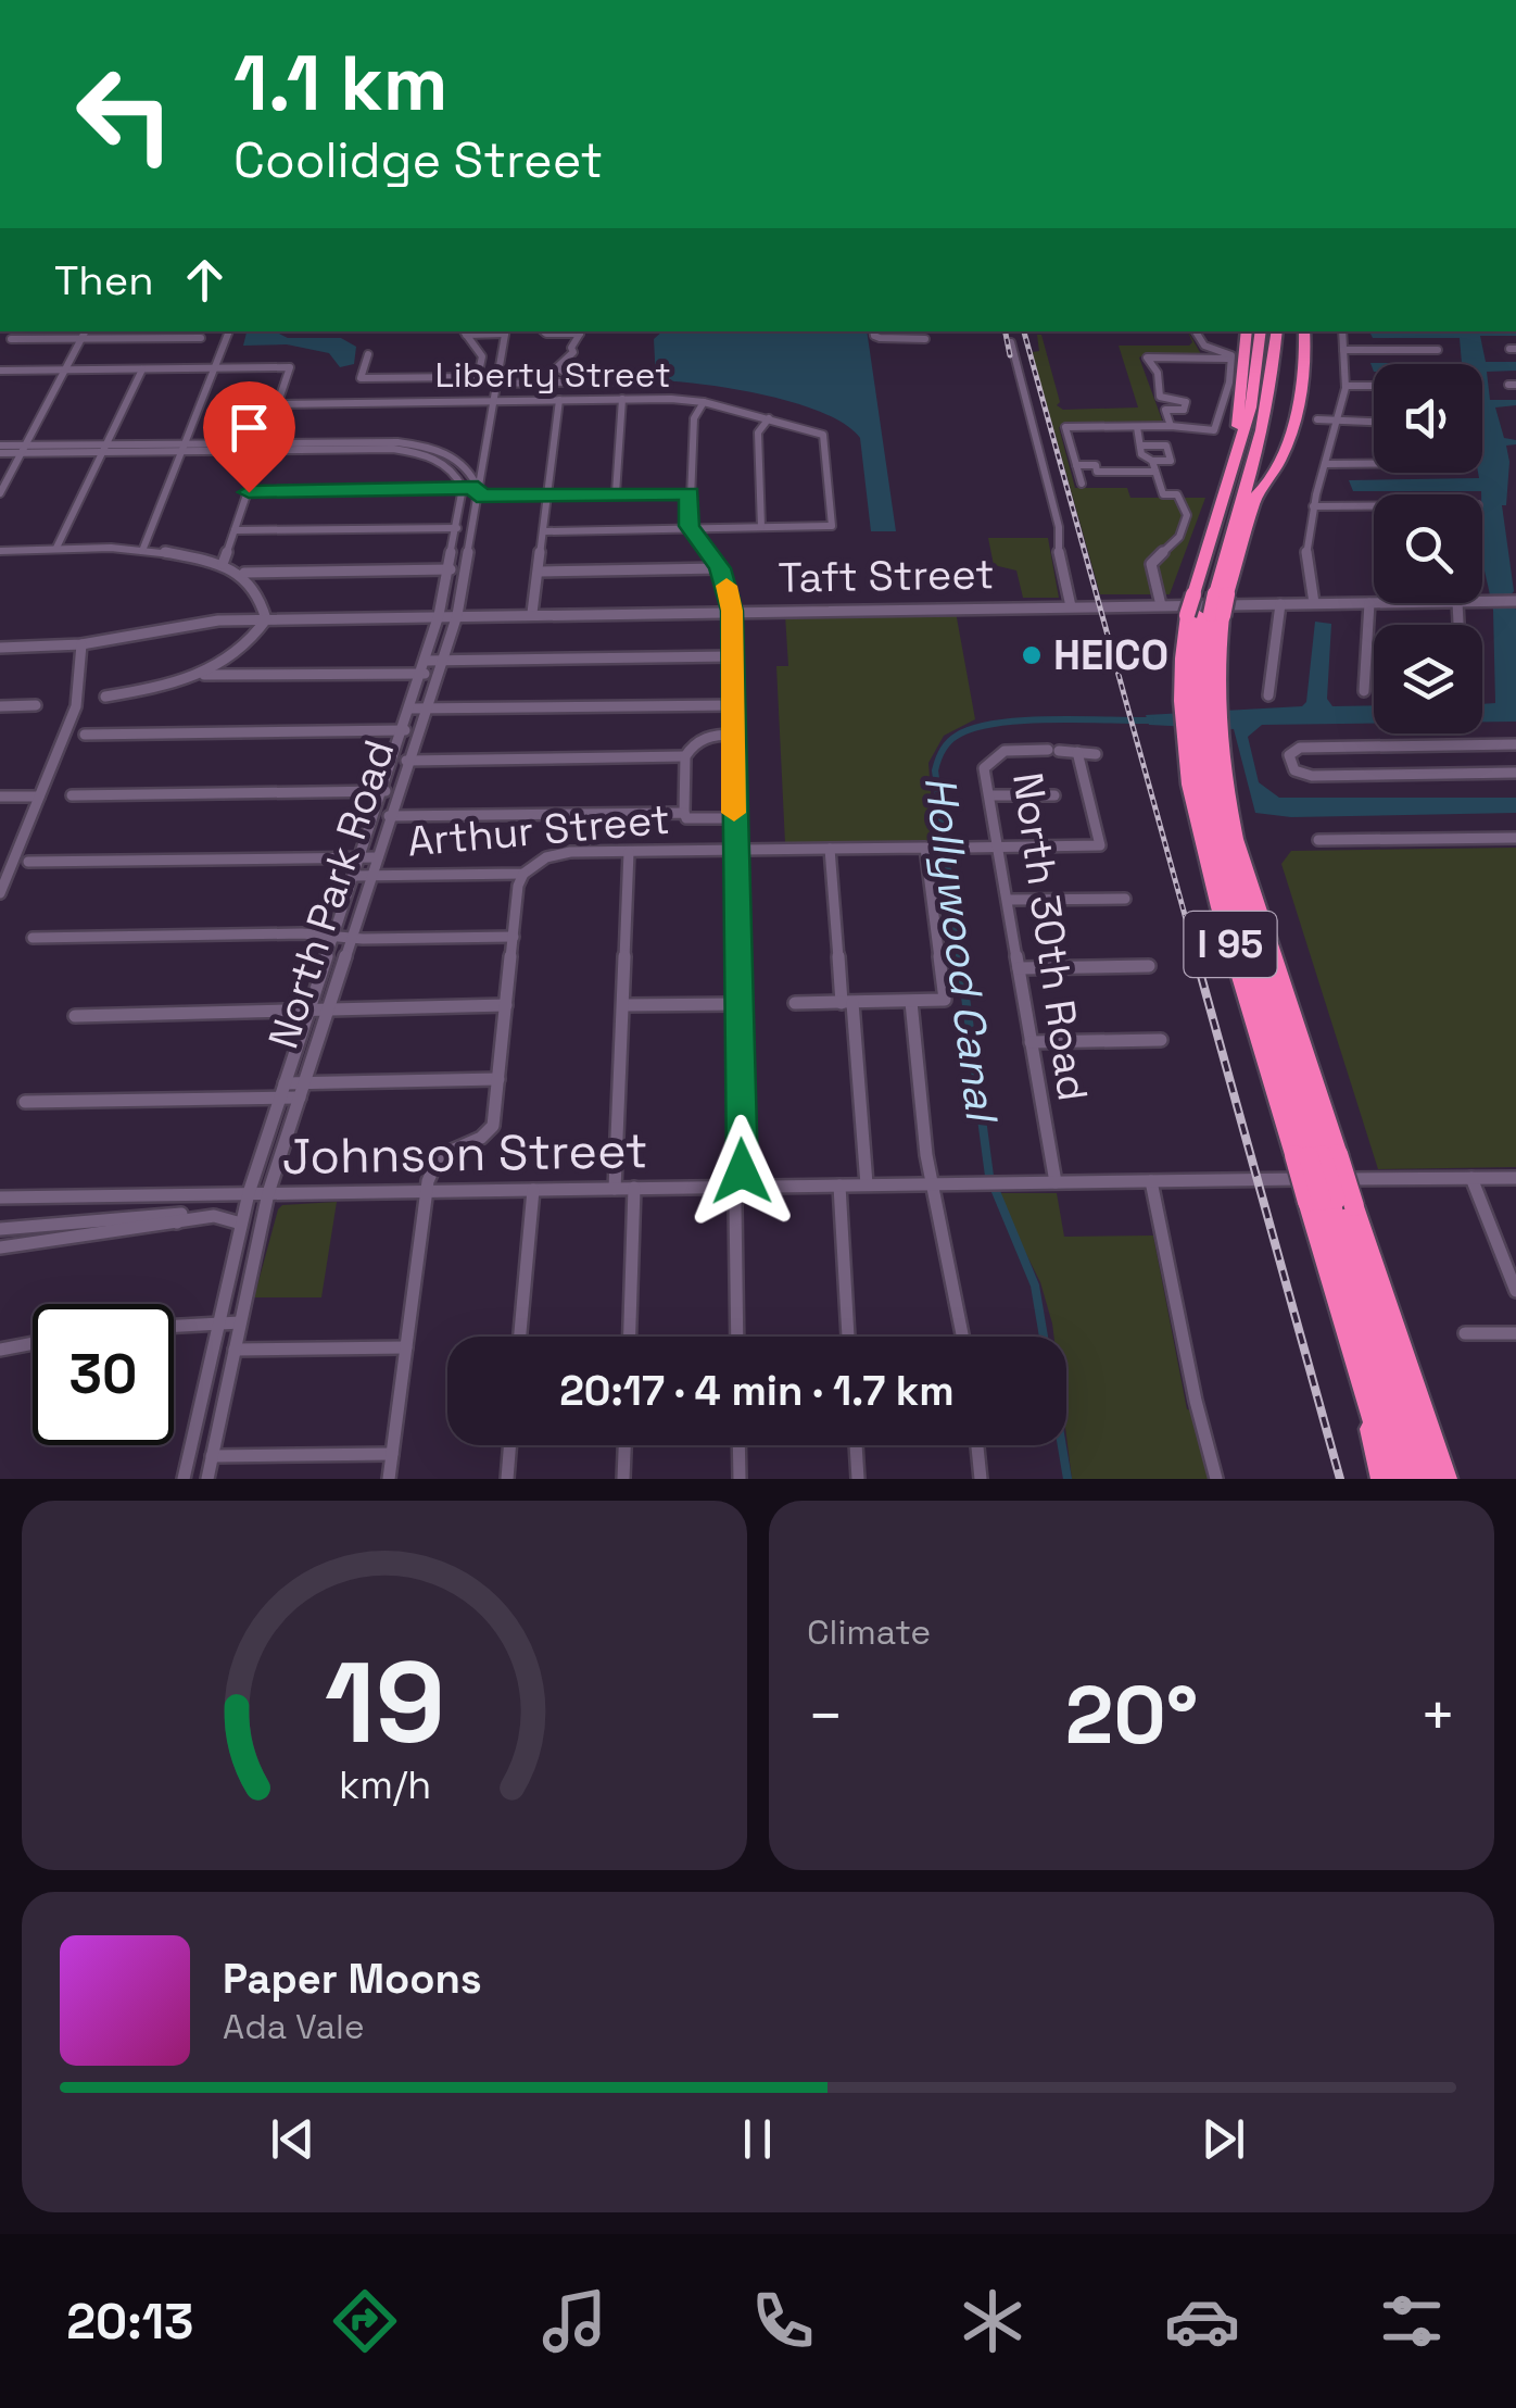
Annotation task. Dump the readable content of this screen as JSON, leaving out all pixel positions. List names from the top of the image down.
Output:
{
  "streets": {
    "highway": ["I 95"],
    "street": [
      "Liberty Street",
      "Taft Street",
      "Arthur Street",
      "North Park Road",
      "North 30th Road",
      "Johnson Street"
    ]
  },
  "crossings": [
    ["Liberty Street", "North Park Road"],
    ["Taft Street", "North Park Road"],
    ["Arthur Street", "North Park Road"],
    ["North Park Road", "Johnson Street"],
    ["North 30th Road", "Johnson Street"]
  ],
  "water": ["Hollywood Canal"],
  "places": ["HEICO"],
  "page": {
    "turn": ["1.1 km", "Coolidge Street"],
    "then": "Then",
    "limit": "30",
    "trip": "20:17 · 4 min · 1.7 km",
    "tile": "Climate",
    "heat": ["−", "20°", "+"],
    "song": ["Paper Moons", "Ada Vale"],
    "tabs": "20:13",
    "gauge": ["19", "km/h"]
  }
}
